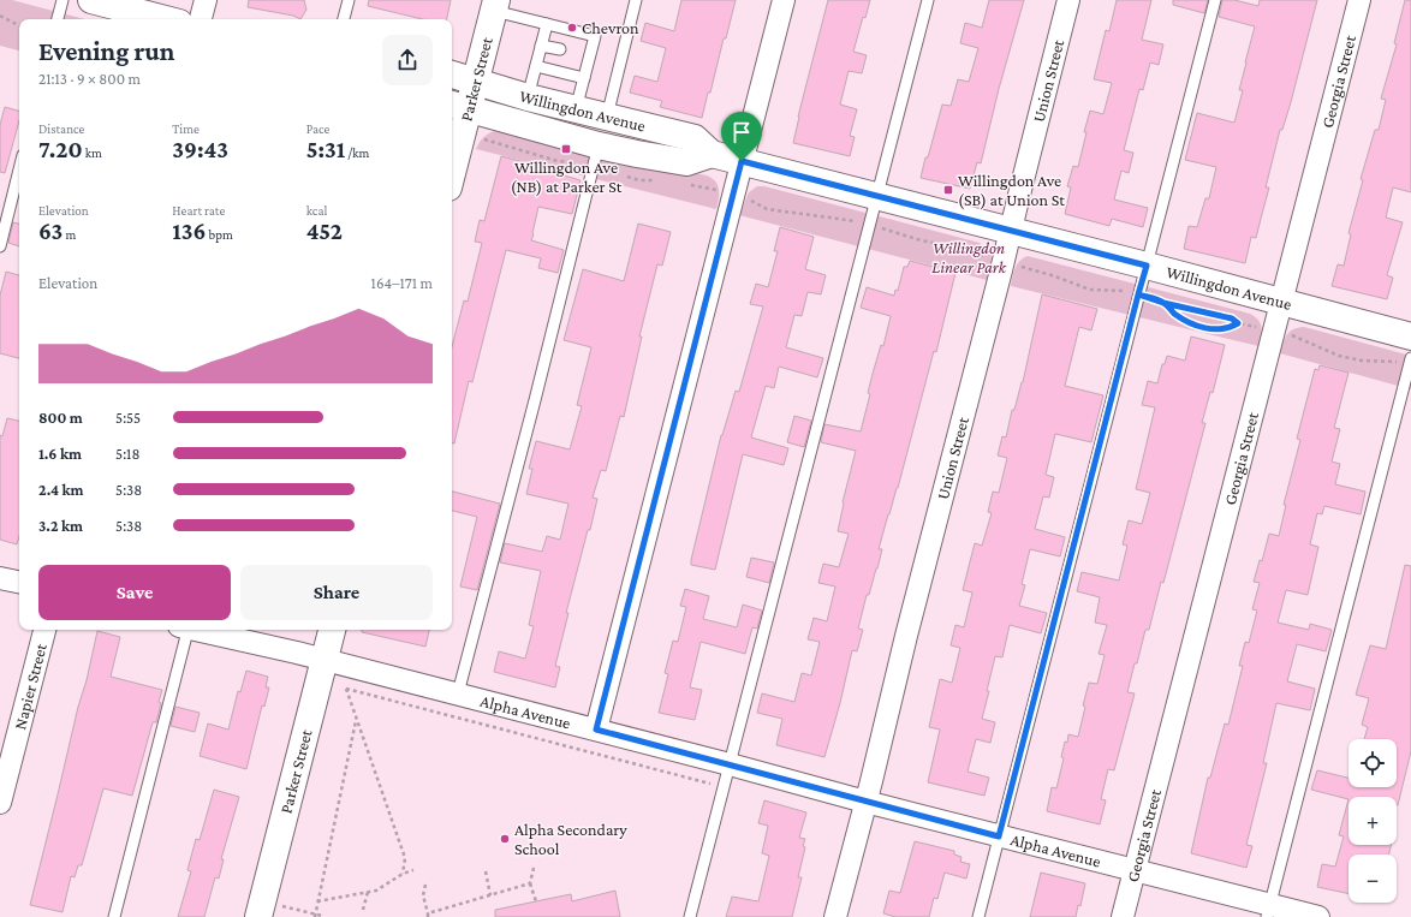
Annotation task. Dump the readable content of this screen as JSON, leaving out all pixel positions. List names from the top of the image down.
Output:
{
  "streets": {
    "main road": ["Parker Street", "Willingdon Avenue"],
    "street": [
      "Union Street",
      "Georgia Street",
      "Napier Street",
      "Alpha Avenue"
    ]
  },
  "crossings": [
    ["Parker Street", "Willingdon Avenue"],
    ["Parker Street", "Alpha Avenue"],
    ["Union Street", "Willingdon Avenue"],
    ["Union Street", "Alpha Avenue"],
    ["Georgia Street", "Willingdon Avenue"],
    ["Georgia Street", "Alpha Avenue"]
  ],
  "parks": ["Willingdon Linear Park"],
  "places": {
    "other": ["Chevron", "Alpha Secondary School"],
    "transit": ["Willingdon Ave (NB) at Parker St", "Willingdon Ave (SB) at Union St"]
  },
  "page": {
    "heading": ["Evening run", "21:13 · 9 × 800 m"],
    "stats": [
      ["Distance", "7.20 km"],
      ["Time", "39:43"],
      ["Pace", "5:31 /km"],
      ["Elevation", "63 m"],
      ["Heart rate", "136 bpm"],
      ["kcal", "452"]
    ],
    "chart": ["Elevation", "164–171 m"],
    "list": [
      {
        "name": "800 m",
        "note": "5:55"
      },
      {
        "name": "1.6 km",
        "note": "5:18"
      },
      {
        "name": "2.4 km",
        "note": "5:38"
      },
      {
        "name": "3.2 km",
        "note": "5:38"
      }
    ],
    "buttons": ["Save", "Share"],
    "map_buttons": ["+", "−"]
  }
}
